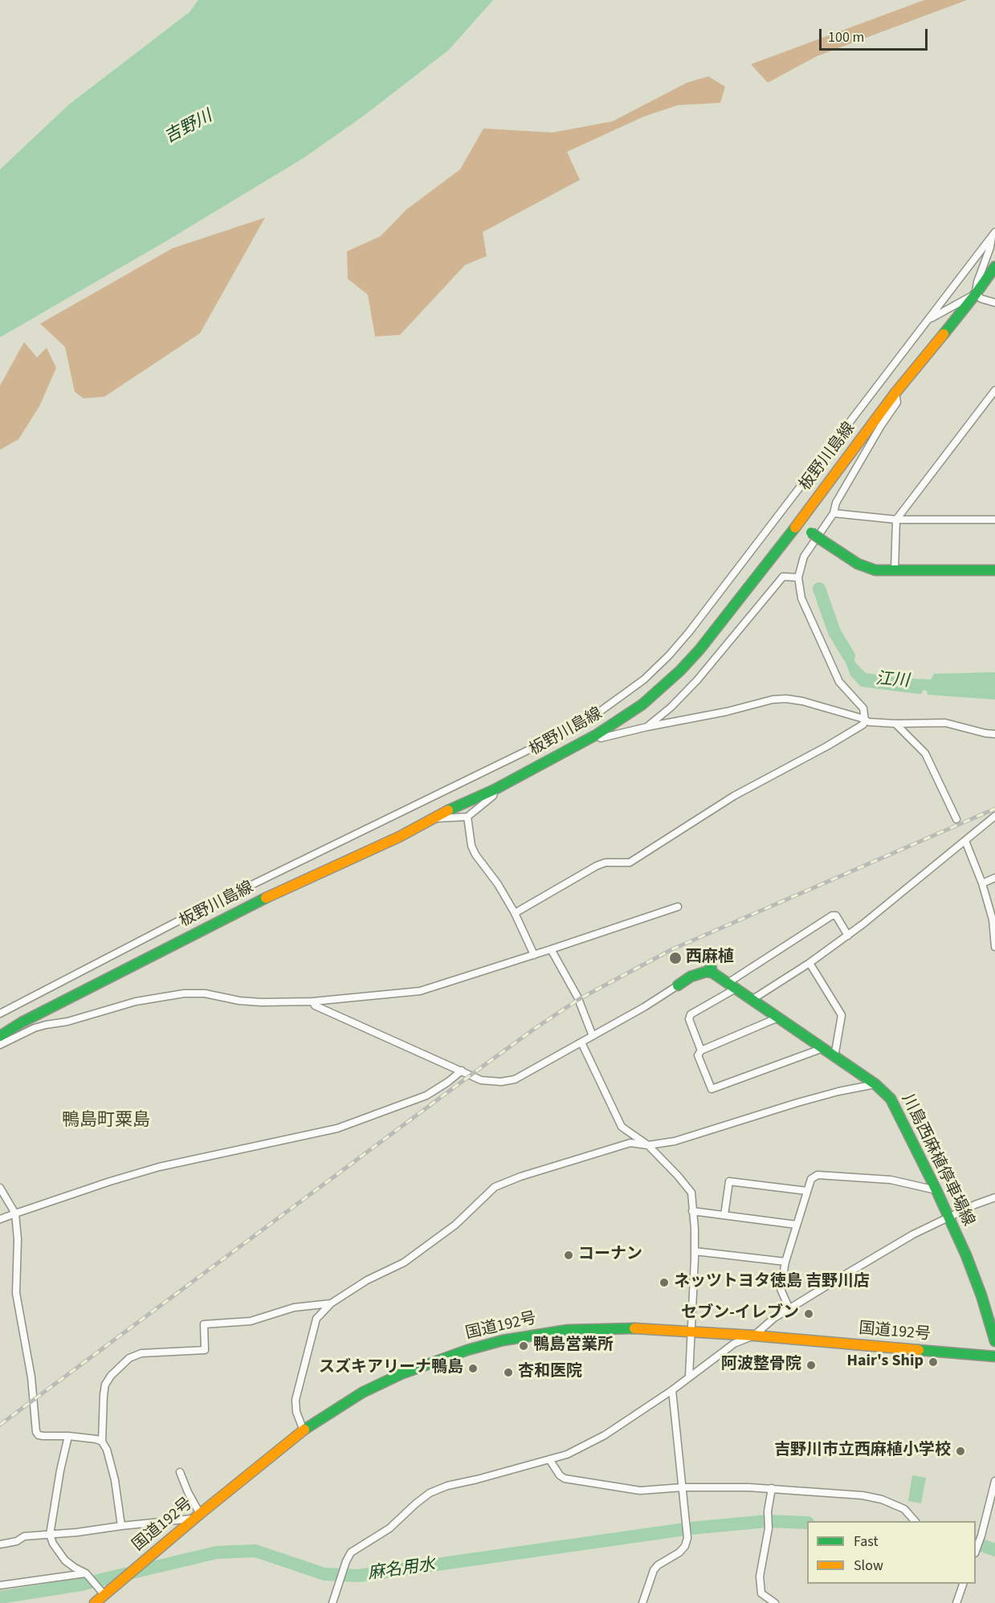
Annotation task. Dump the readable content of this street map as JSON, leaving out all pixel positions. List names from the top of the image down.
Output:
{
  "streets": {
    "main road": ["板野川島線", "川島西麻植停車場線", "国道192号"]
  },
  "districts": ["鴨島町粟島"],
  "water": ["吉野川", "江川", "麻名用水"],
  "places": [
    "西麻植",
    "コーナン",
    "ネッツトヨタ徳島 吉野川店",
    "セブン-イレブン",
    "鴨島営業所",
    "Hair's Ship",
    "阿波整骨院",
    "スズキアリーナ鴨島",
    "杏和医院",
    "吉野川市立西麻植小学校"
  ],
  "legend": ["Fast", "Slow"],
  "scale_bar": "100 m"
}
